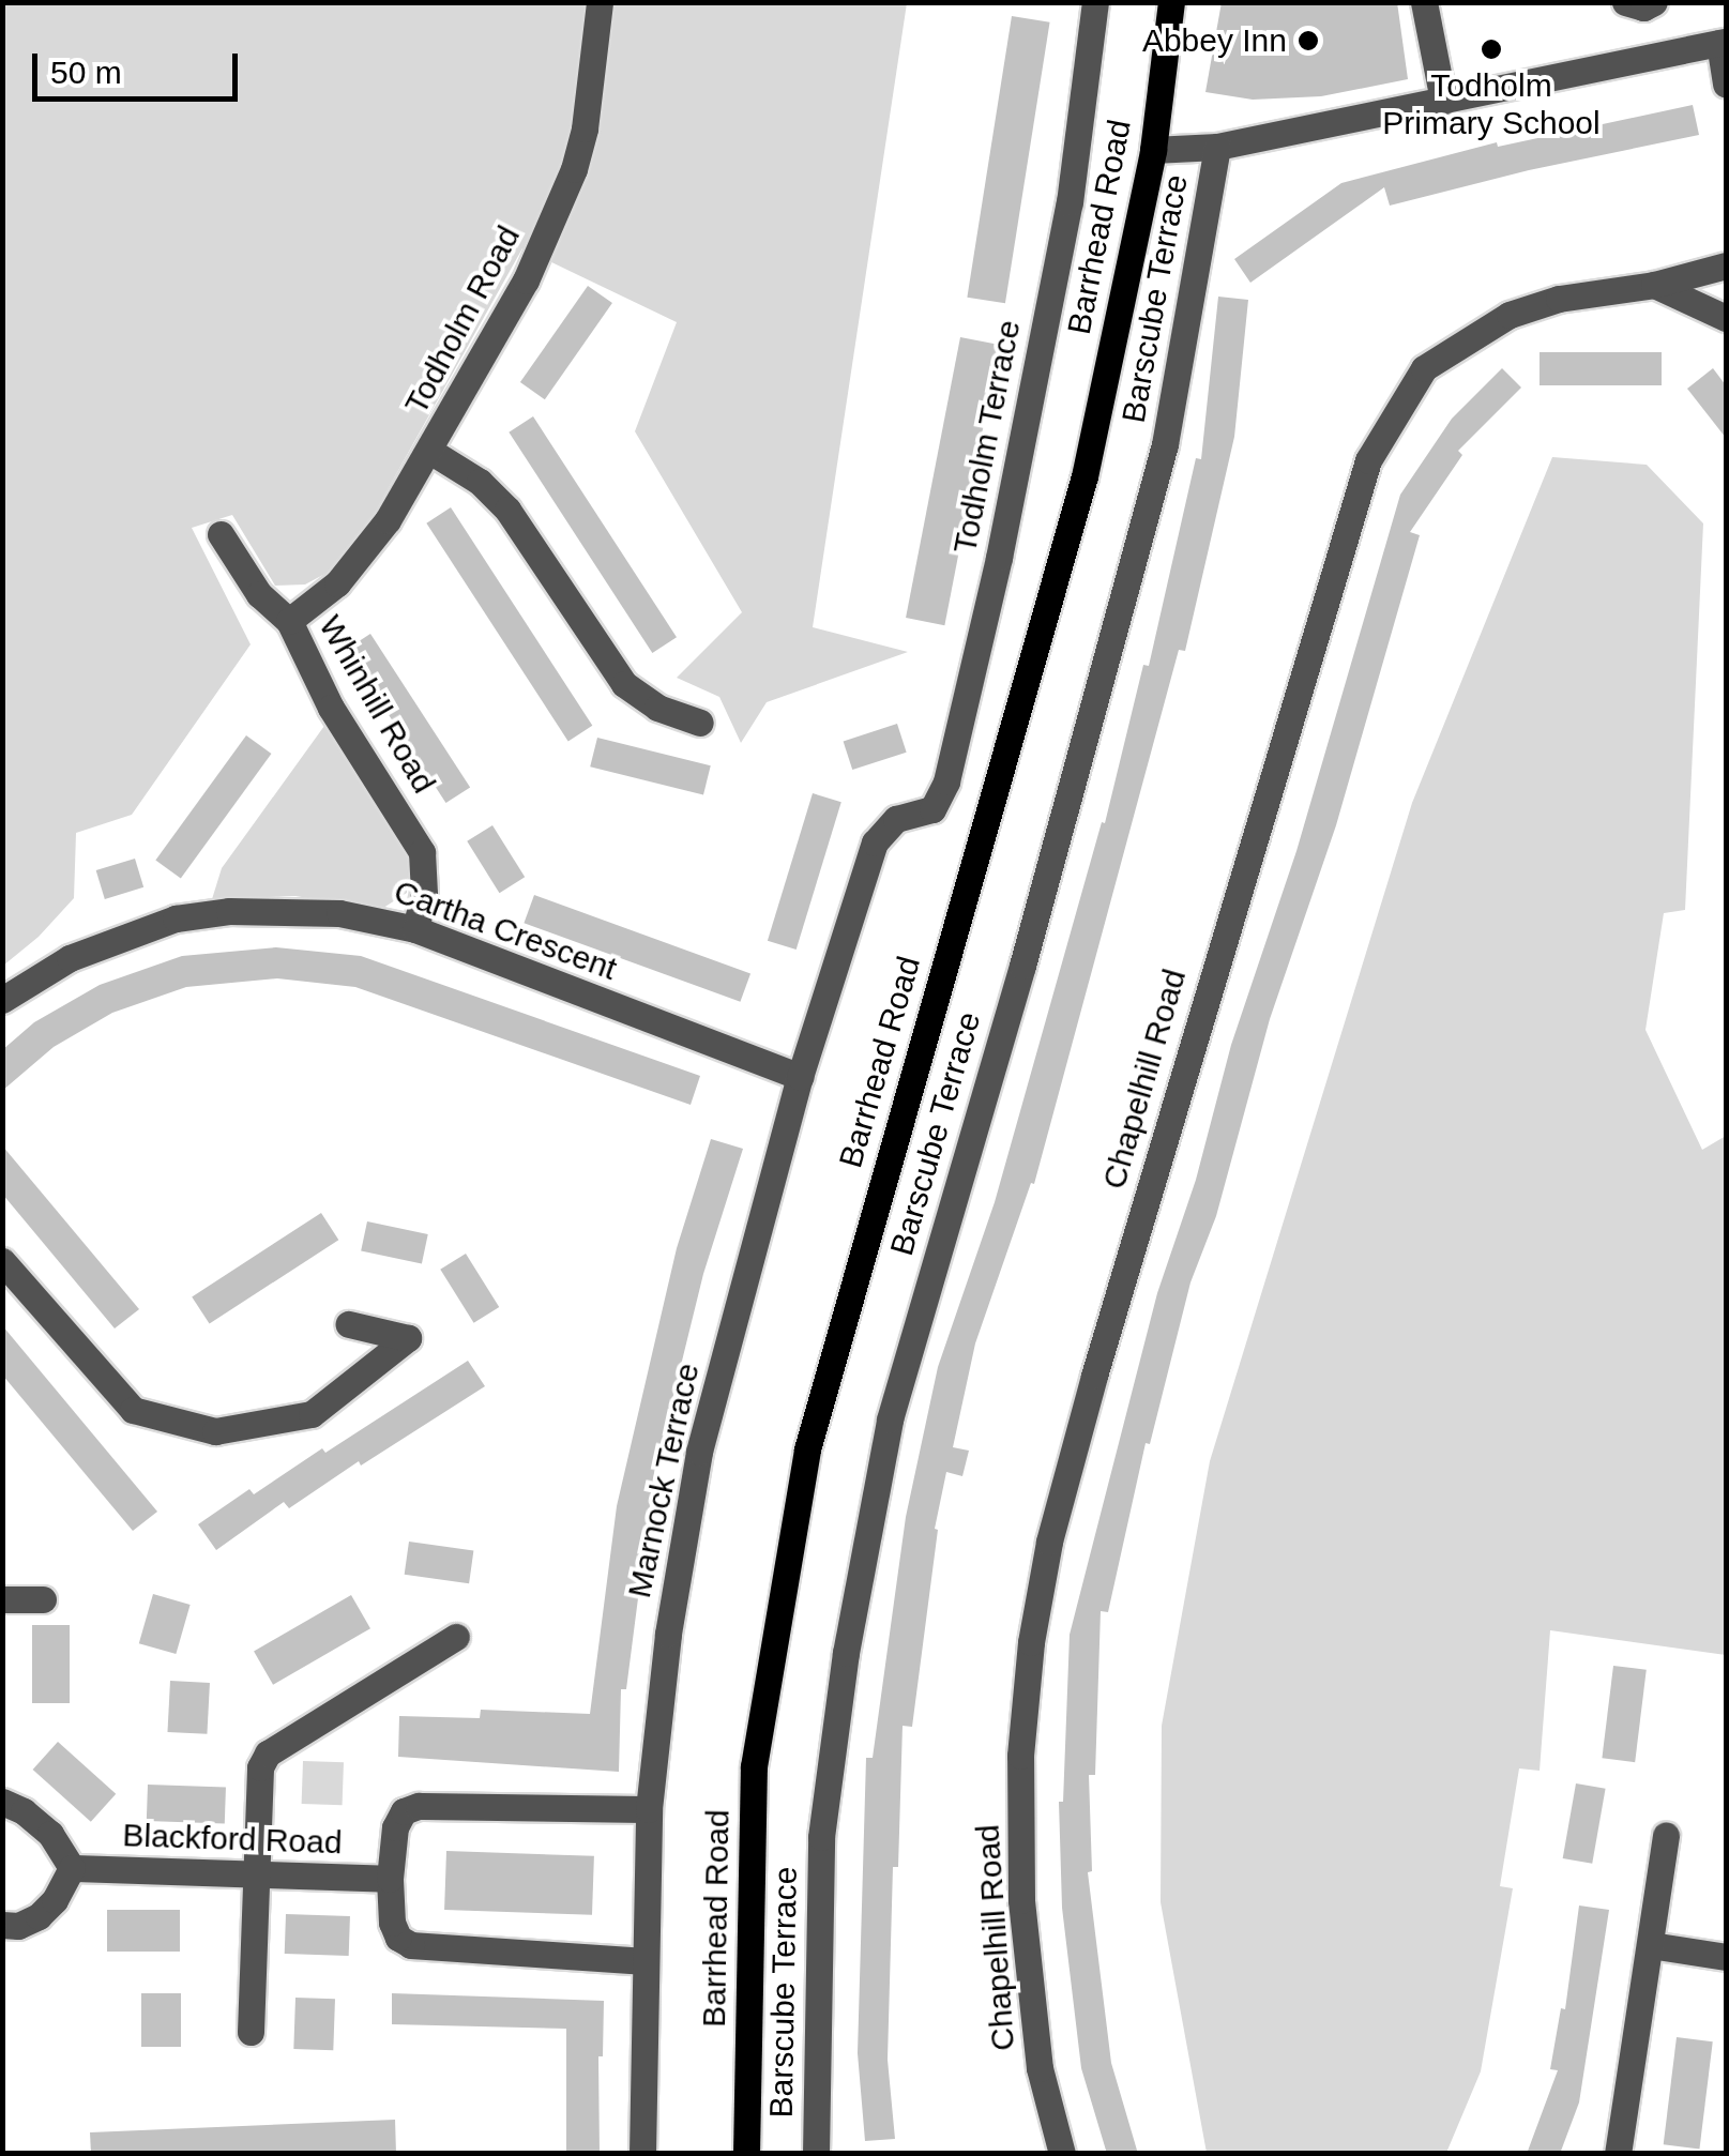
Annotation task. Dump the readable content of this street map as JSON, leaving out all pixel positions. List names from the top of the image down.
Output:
{
  "streets": {
    "main road": ["Barrhead Road"],
    "street": [
      "Barscube Terrace",
      "Todholm Road",
      "Todholm Terrace",
      "Whinhill Road",
      "Cartha Crescent",
      "Chapelhill Road",
      "Marnock Terrace",
      "Blackford Road"
    ]
  },
  "crossings": [
    ["Todholm Road", "Whinhill Road"],
    ["Todholm Terrace", "Marnock Terrace"],
    ["Whinhill Road", "Cartha Crescent"],
    ["Cartha Crescent", "Marnock Terrace"]
  ],
  "places": ["Abbey Inn", "Todholm Primary School"],
  "scale_bar": "50 m"
}
